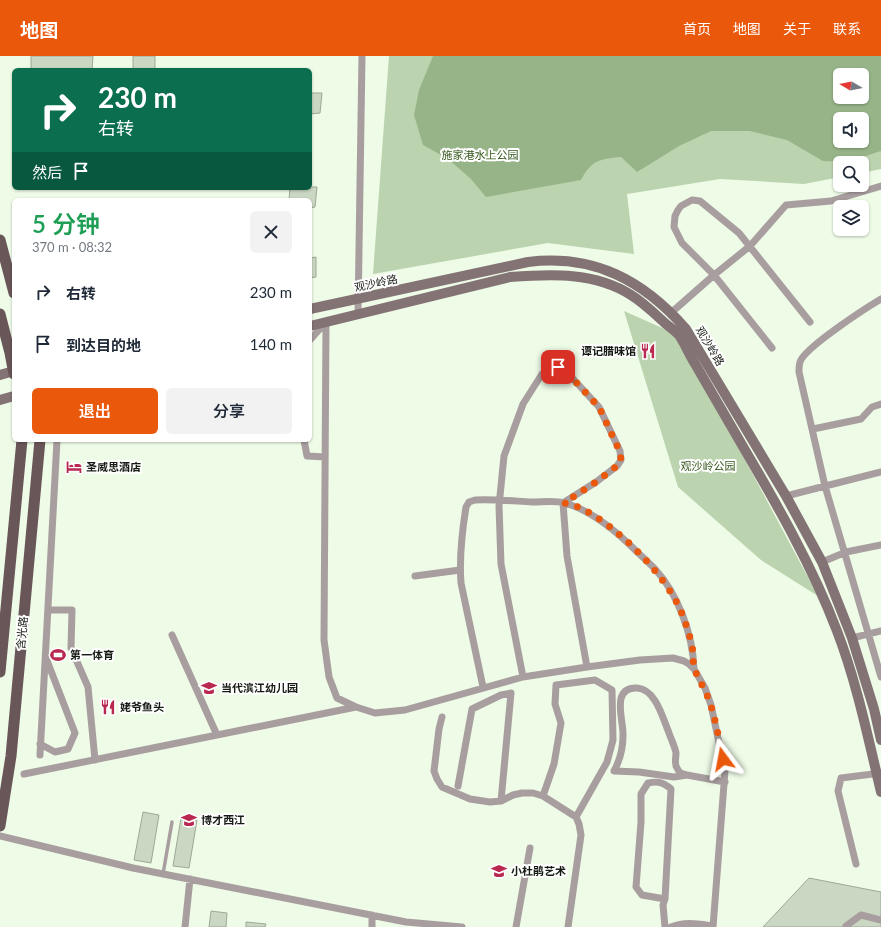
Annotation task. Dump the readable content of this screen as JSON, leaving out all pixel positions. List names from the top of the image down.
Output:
{
  "streets": {
    "main road": ["观沙岭路", "含光路"]
  },
  "parks": ["施家港水上公园", "观沙岭公园"],
  "places": {
    "restaurant": ["谭记腊味馆", "姥爷鱼头"],
    "hotel": ["圣威思酒店"],
    "sports": ["第一体育"],
    "school or university": ["当代滨江幼儿园", "博才西江", "小杜鹃艺术"]
  },
  "north": "left",
  "page": {
    "header": "地图",
    "nav": [
      "首页",
      "地图",
      "关于",
      "联系"
    ],
    "turn": ["230 m", "右转"],
    "then": "然后",
    "heading": ["5 分钟", "370 m · 08:32"],
    "list": [
      {
        "name": "右转",
        "value": "230 m"
      },
      {
        "name": "到达目的地",
        "value": "140 m"
      }
    ],
    "buttons": ["退出", "分享"]
  }
}
